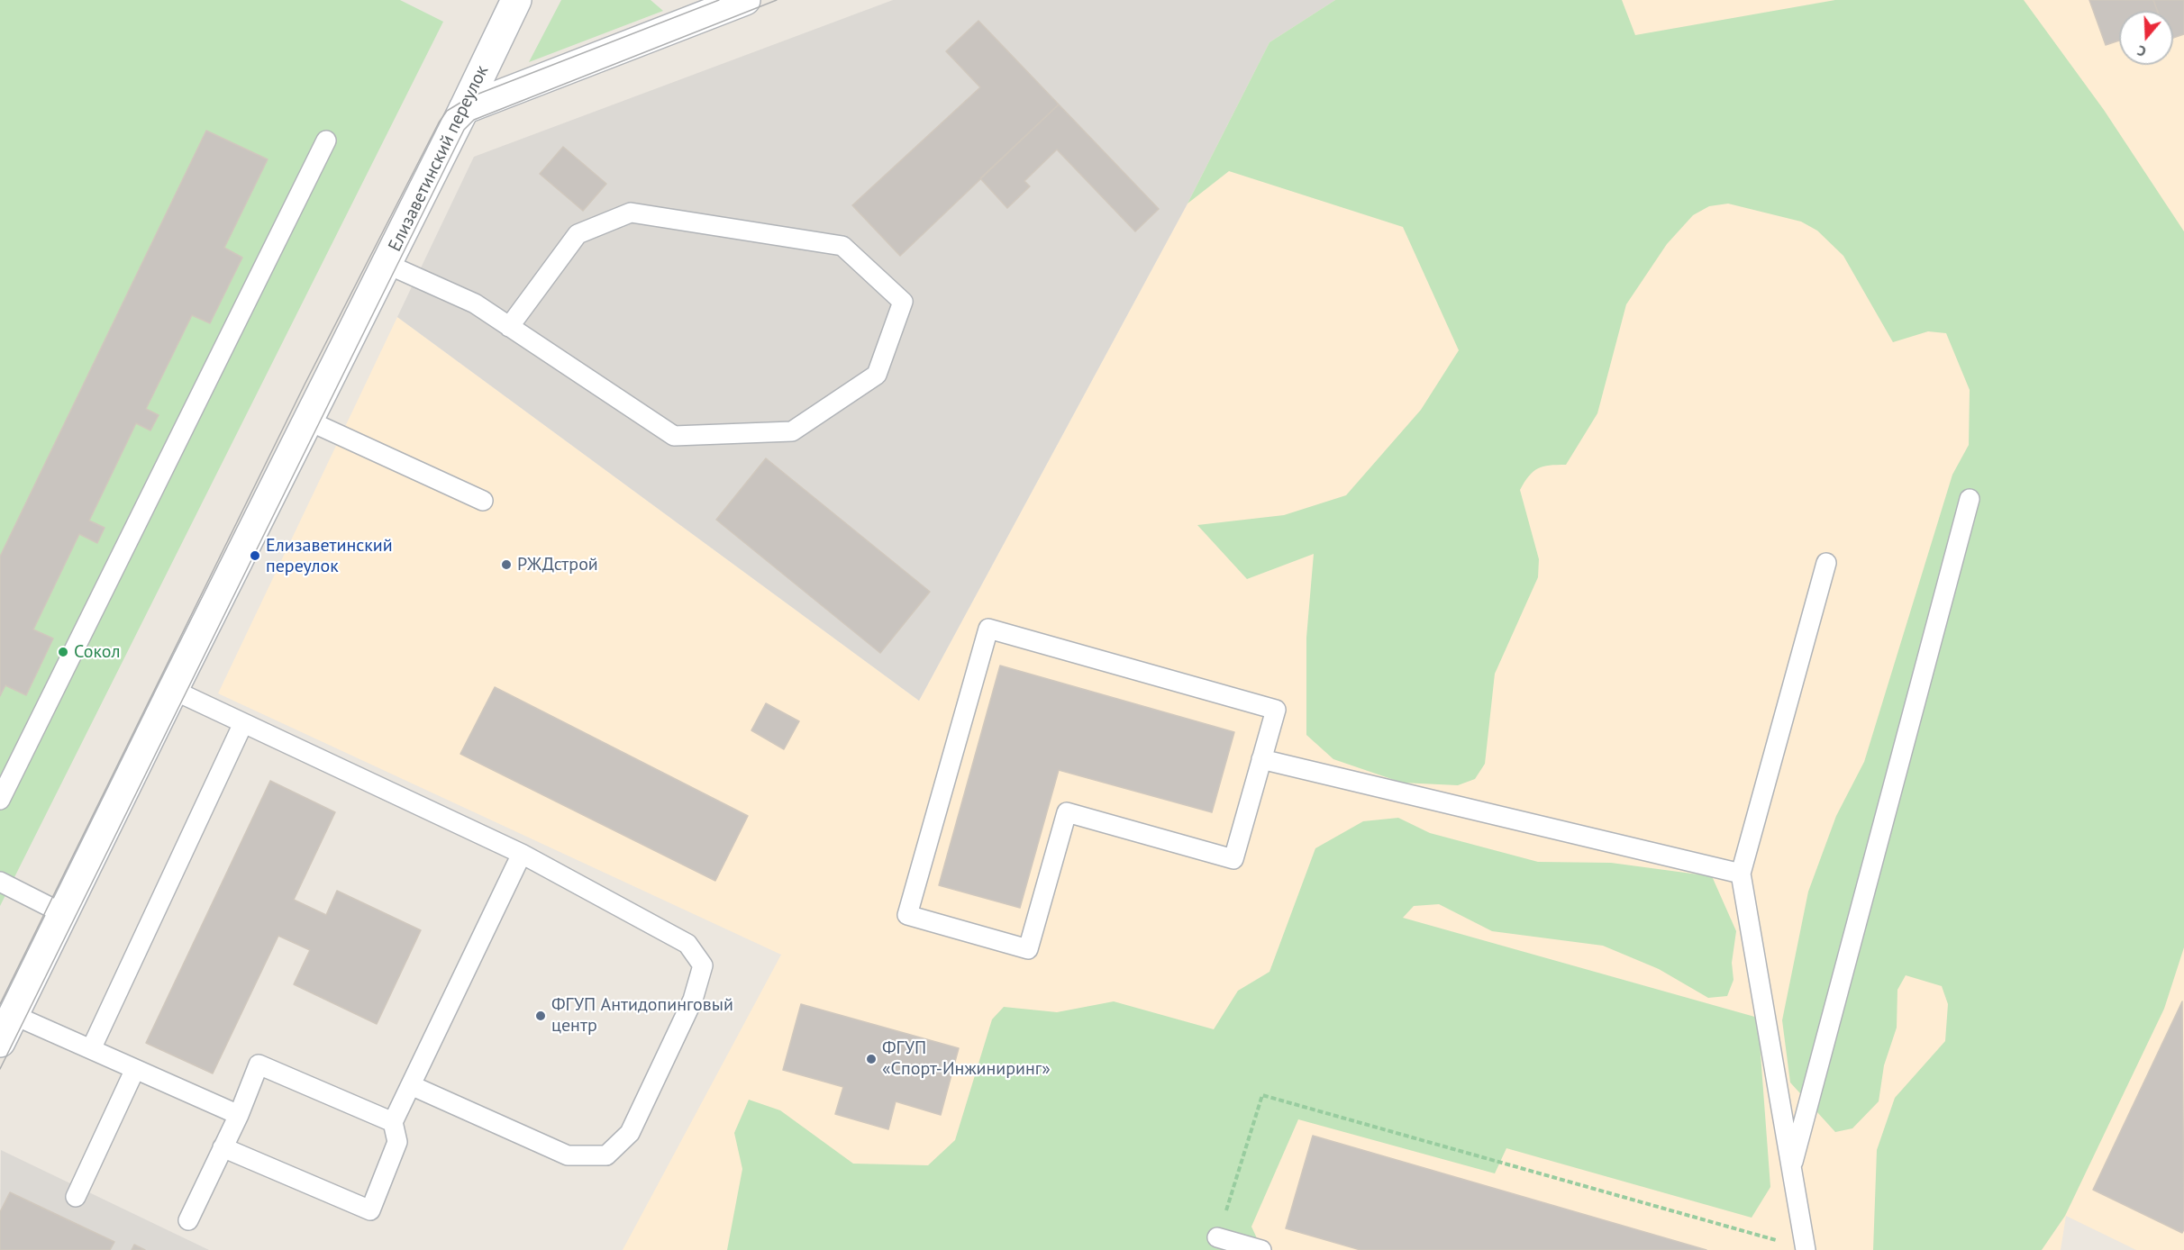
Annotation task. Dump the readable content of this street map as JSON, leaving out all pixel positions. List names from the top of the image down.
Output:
{
  "streets": {
    "street": ["Елизаветинский переулок"]
  },
  "places": [
    "Елизаветинский переулок",
    "РЖДстрой",
    "Сокол",
    "ФГУП Антидопинговый центр",
    "ФГУП «Спорт-Инжиниринг»"
  ],
  "north": "bottom"
}
